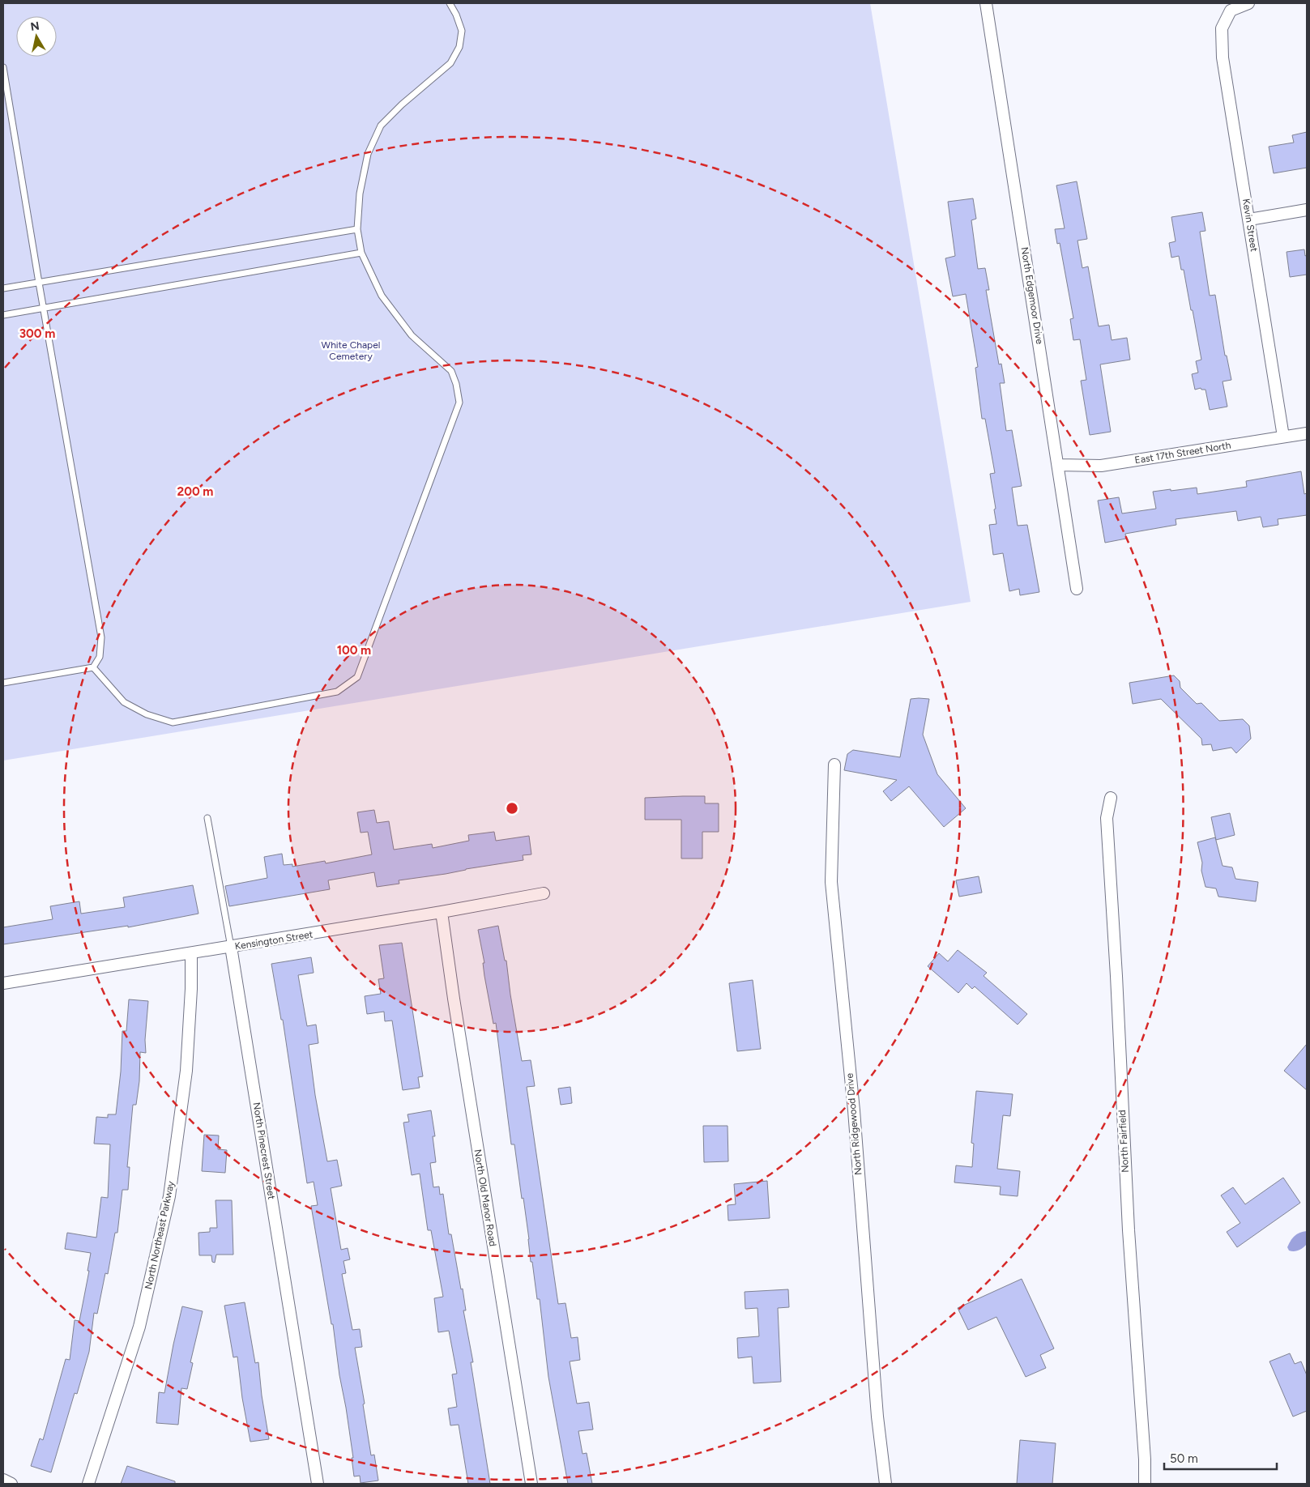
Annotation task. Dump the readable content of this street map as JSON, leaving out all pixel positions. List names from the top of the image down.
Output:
{
  "streets": {
    "street": [
      "Kevin Street",
      "North Edgemoor Drive",
      "East 17th Street North",
      "Kensington Street",
      "North Ridgewood Drive",
      "North Fairfield",
      "North Pinecrest Street",
      "North Old Manor Road",
      "North Northeast Parkway"
    ]
  },
  "crossings": [
    ["Kevin Street", "East 17th Street North"],
    ["North Edgemoor Drive", "East 17th Street North"],
    ["Kensington Street", "North Pinecrest Street"],
    ["Kensington Street", "North Old Manor Road"],
    ["Kensington Street", "North Northeast Parkway"]
  ],
  "parks": ["White Chapel Cemetery"],
  "scale_bar": "50 m",
  "north": "top",
  "rings": ["300 m", "200 m", "100 m"]
}
